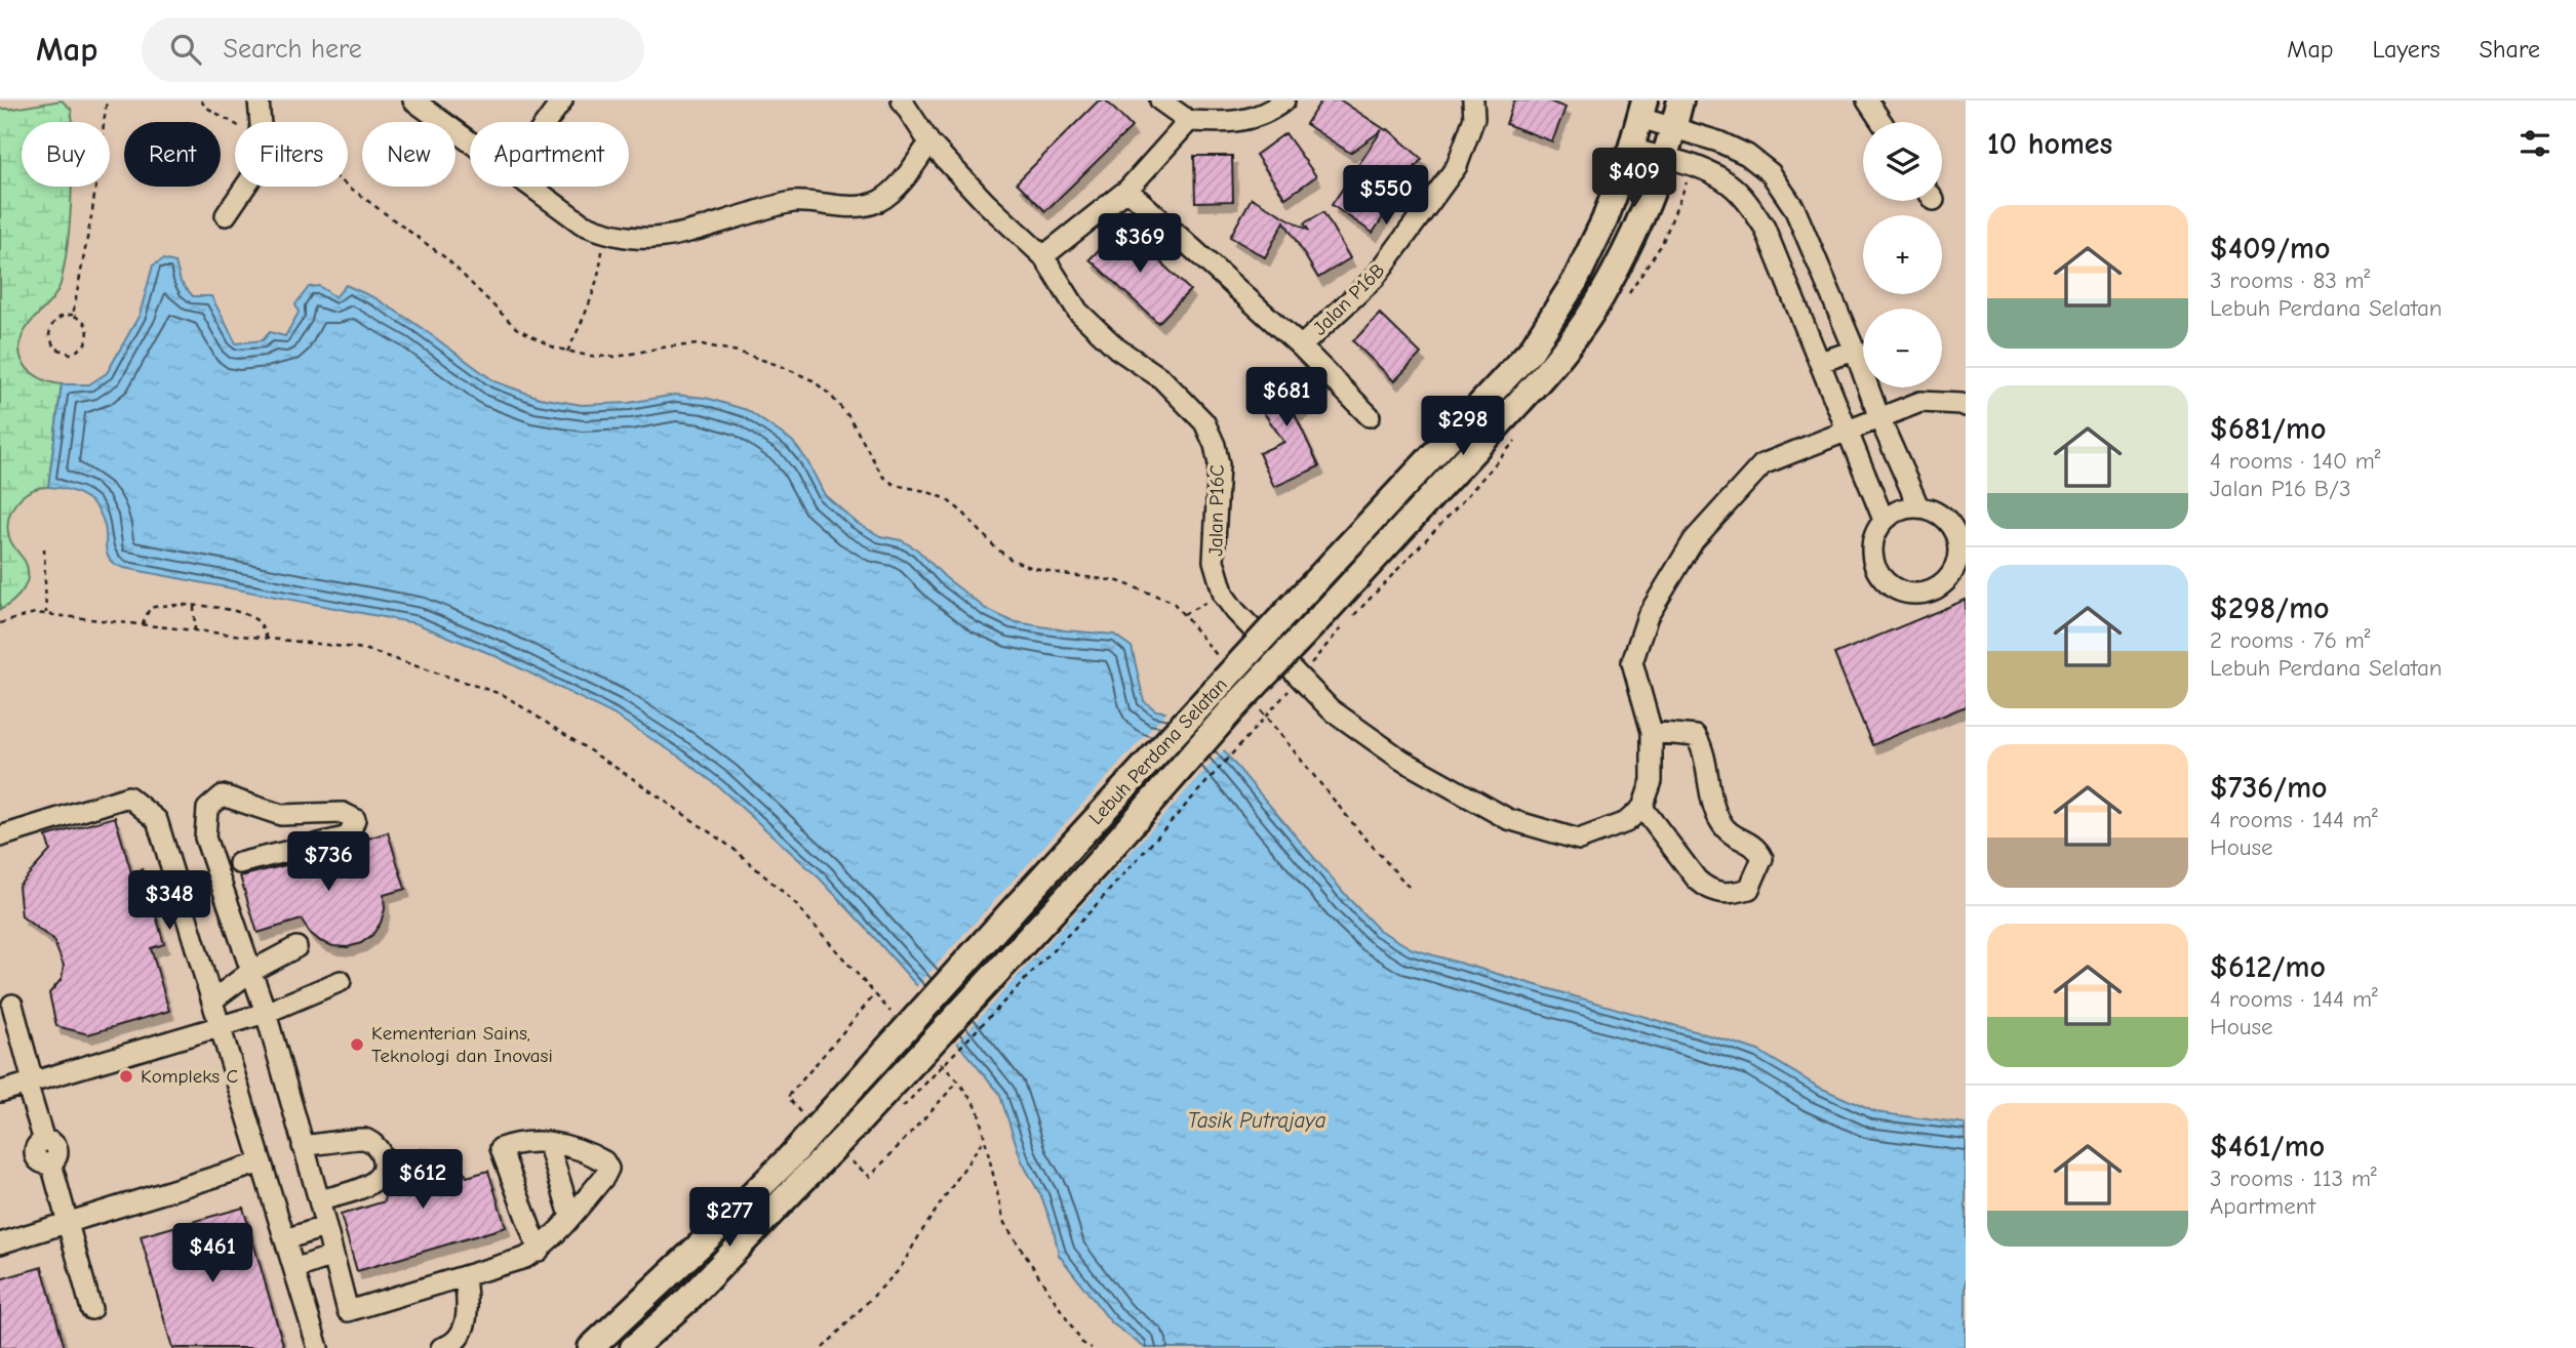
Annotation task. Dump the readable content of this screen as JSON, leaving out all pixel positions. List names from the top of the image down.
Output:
{
  "streets": {
    "main road": ["Lebuh Perdana Selatan"],
    "street": ["Jalan P16B", "Jalan P16C"]
  },
  "water": ["Tasik Putrajaya"],
  "places": ["Kementerian Sains, Teknologi dan Inovasi", "Kompleks C"],
  "page": {
    "header": "Map",
    "search": "Search here",
    "nav": ["Map", "Layers", "Share"],
    "heading": "10 homes",
    "map_buttons": ["+", "−"],
    "chip": [
      "Buy",
      "Rent",
      "Filters",
      "New",
      "Apartment"
    ],
    "price": [
      "$409",
      "$550",
      "$369",
      "$681",
      "$298",
      "$736",
      "$348",
      "$612",
      "$277",
      "$461"
    ],
    "list": [
      {
        "name": "$409/mo",
        "note": "3 rooms · 83 m² · Lebuh Perdana Selatan"
      },
      {
        "name": "$681/mo",
        "note": "4 rooms · 140 m² · Jalan P16 B/3"
      },
      {
        "name": "$298/mo",
        "note": "2 rooms · 76 m² · Lebuh Perdana Selatan"
      },
      {
        "name": "$736/mo",
        "note": "4 rooms · 144 m² · House"
      },
      {
        "name": "$612/mo",
        "note": "4 rooms · 144 m² · House"
      },
      {
        "name": "$461/mo",
        "note": "3 rooms · 113 m² · Apartment"
      }
    ]
  }
}
